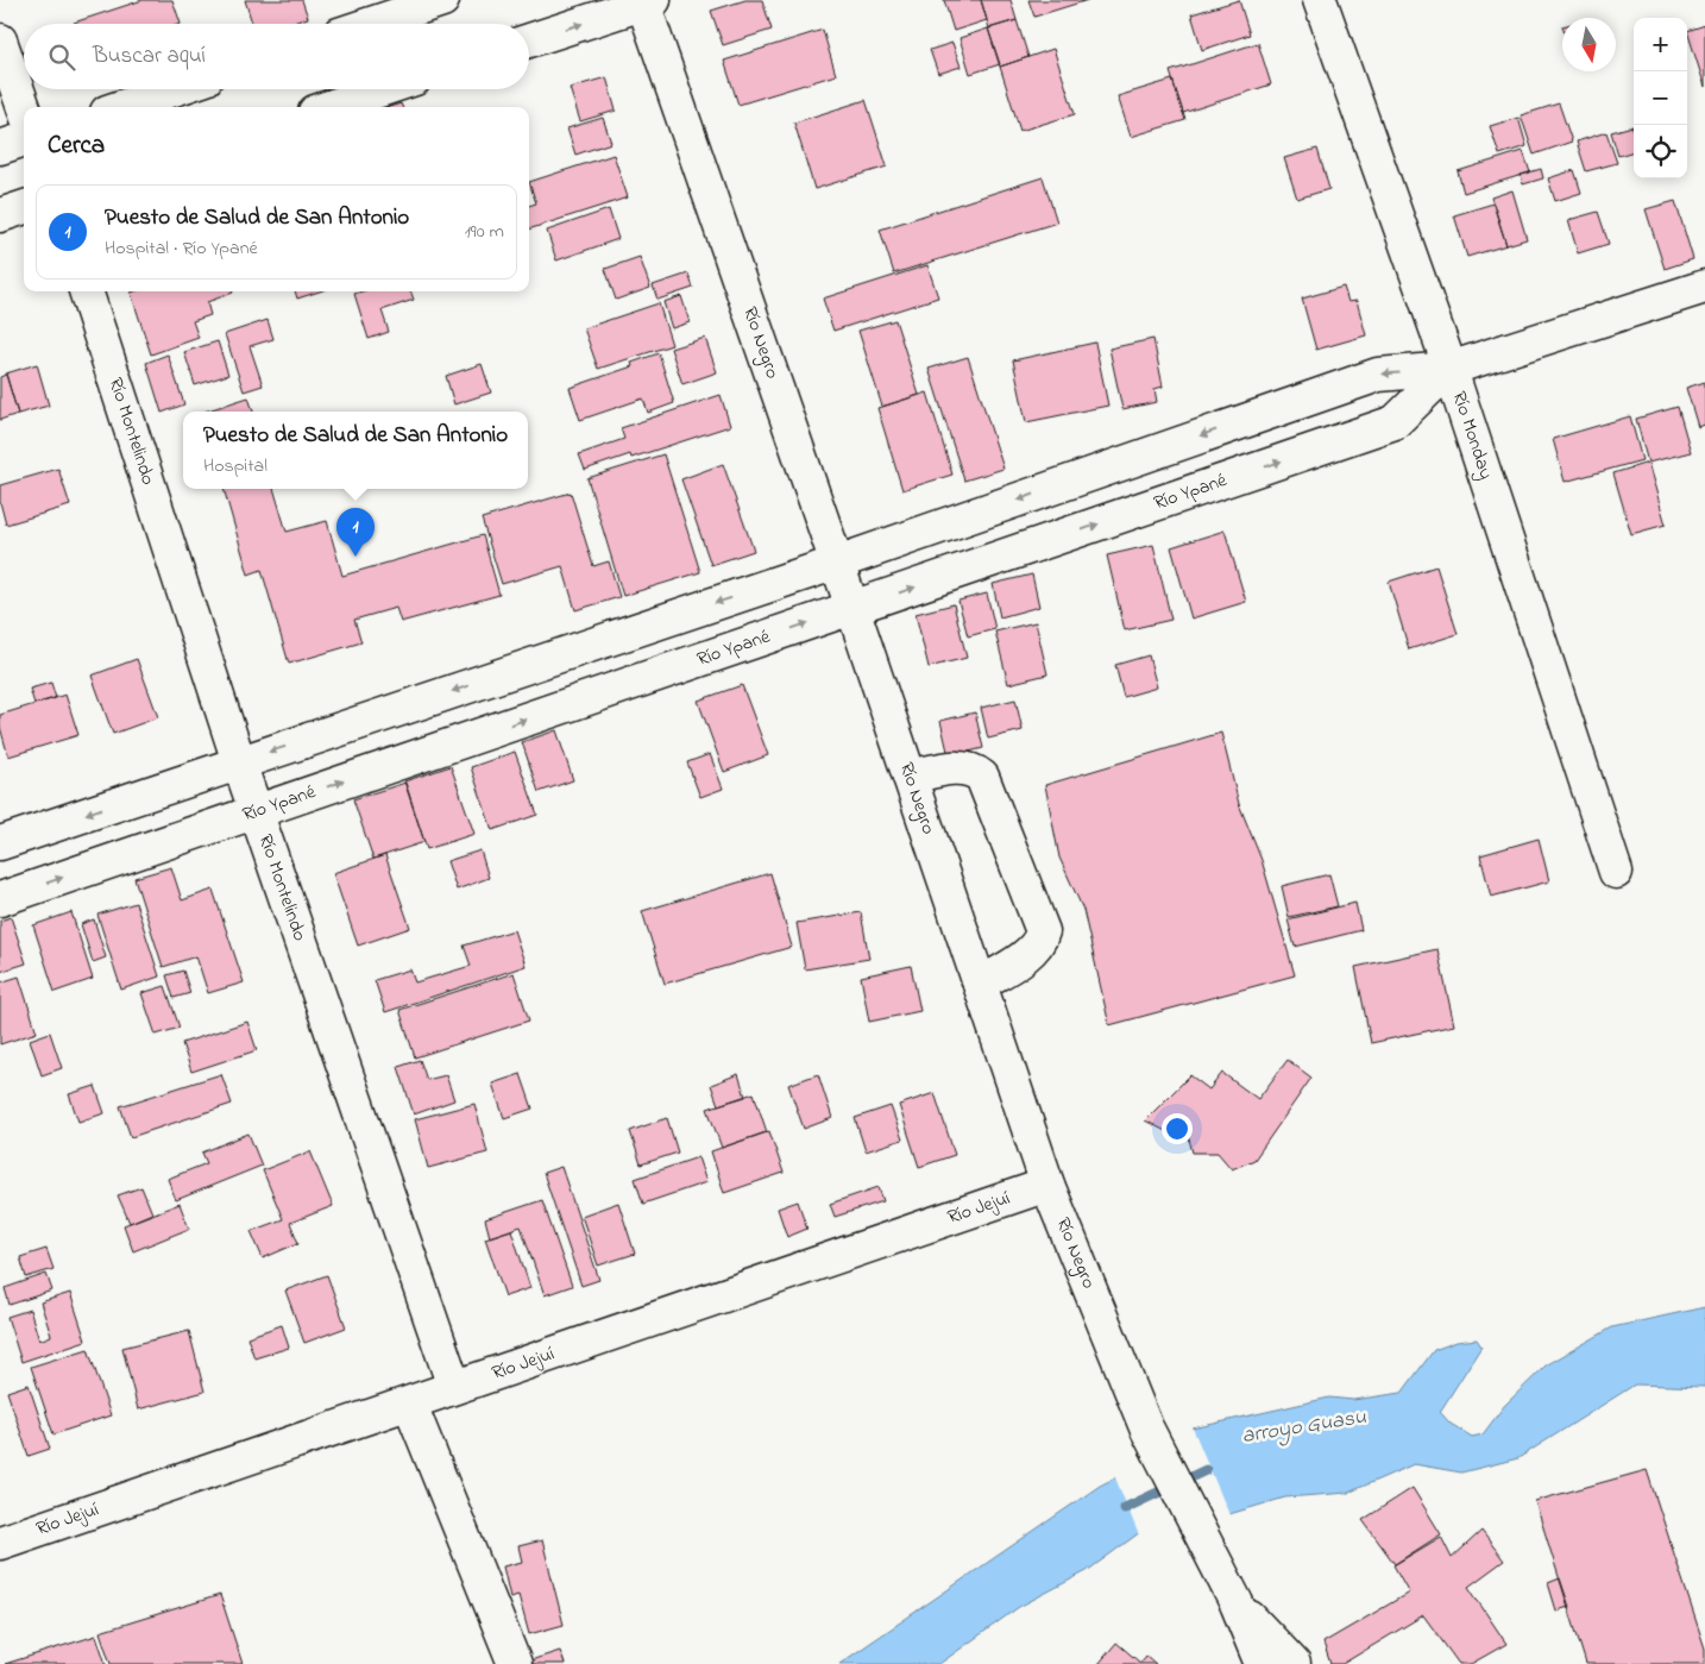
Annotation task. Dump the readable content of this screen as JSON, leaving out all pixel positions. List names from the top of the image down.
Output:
{
  "streets": {
    "street": [
      "Río Negro",
      "Río Montelindo",
      "Río Monday",
      "Río Ypané",
      "Río Jejuí"
    ]
  },
  "crossings": [
    ["Río Negro", "Río Ypané"],
    ["Río Negro", "Río Jejuí"],
    ["Río Montelindo", "Río Ypané"],
    ["Río Montelindo", "Río Jejuí"],
    ["Río Monday", "Río Ypané"]
  ],
  "water": ["arroyo Guasu"],
  "north": "bottom",
  "page": {
    "map_buttons": ["+", "−"],
    "search": "Buscar aquí",
    "heading": "Cerca",
    "list": [
      {
        "mark": "1",
        "name": "Puesto de Salud de San Antonio",
        "note": "Hospital · Río Ypané",
        "value": "190 m"
      }
    ],
    "popup": ["Puesto de Salud de San Antonio", "Hospital"],
    "pins": "1"
  }
}
